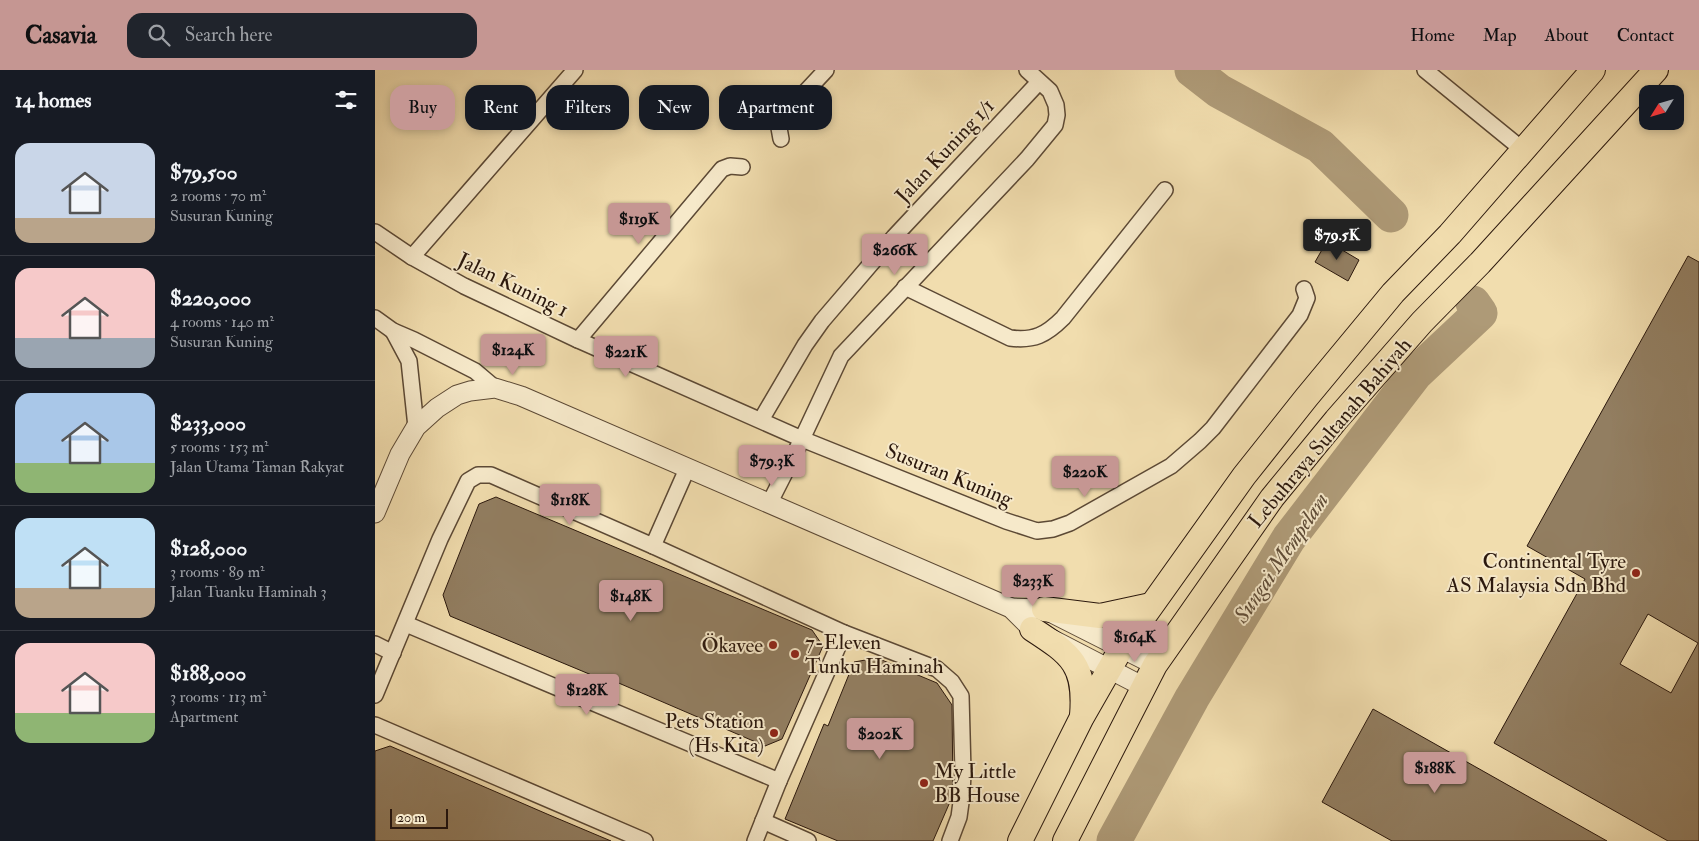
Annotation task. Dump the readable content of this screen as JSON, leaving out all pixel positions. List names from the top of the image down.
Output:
{
  "streets": {
    "main road": ["Lebuhraya Sultanah Bahiyah"],
    "street": ["Jalan Kuning 1/1", "Jalan Kuning 1", "Susuran Kuning"]
  },
  "crossings": [
    ["Jalan Kuning 1/1", "Jalan Kuning 1"],
    ["Jalan Kuning 1", "Susuran Kuning"]
  ],
  "water": ["Sungai Mempelam"],
  "places": [
    "Continental Tyre AS Malaysia Sdn Bhd",
    "Ökavee",
    "7-Eleven Tunku Haminah",
    "Pets Station (Hs Kita)",
    "My Little BB House"
  ],
  "scale_bar": "20 m",
  "north": "bottom left",
  "page": {
    "header": "Casavia",
    "search": "Search here",
    "nav": [
      "Home",
      "Map",
      "About",
      "Contact"
    ],
    "heading": "14 homes",
    "chip": [
      "Buy",
      "Rent",
      "Filters",
      "New",
      "Apartment"
    ],
    "list": [
      {
        "name": "$79,500",
        "note": "2 rooms · 70 m² · Susuran Kuning"
      },
      {
        "name": "$220,000",
        "note": "4 rooms · 140 m² · Susuran Kuning"
      },
      {
        "name": "$233,000",
        "note": "5 rooms · 153 m² · Jalan Utama Taman Rakyat"
      },
      {
        "name": "$128,000",
        "note": "3 rooms · 89 m² · Jalan Tuanku Haminah 3"
      },
      {
        "name": "$188,000",
        "note": "3 rooms · 113 m² · Apartment"
      }
    ],
    "price": [
      "$119K",
      "$79.5K",
      "$266K",
      "$124K",
      "$221K",
      "$79.3K",
      "$220K",
      "$118K",
      "$233K",
      "$148K",
      "$164K",
      "$128K",
      "$202K",
      "$188K"
    ],
    "scale": "20 m"
  }
}
